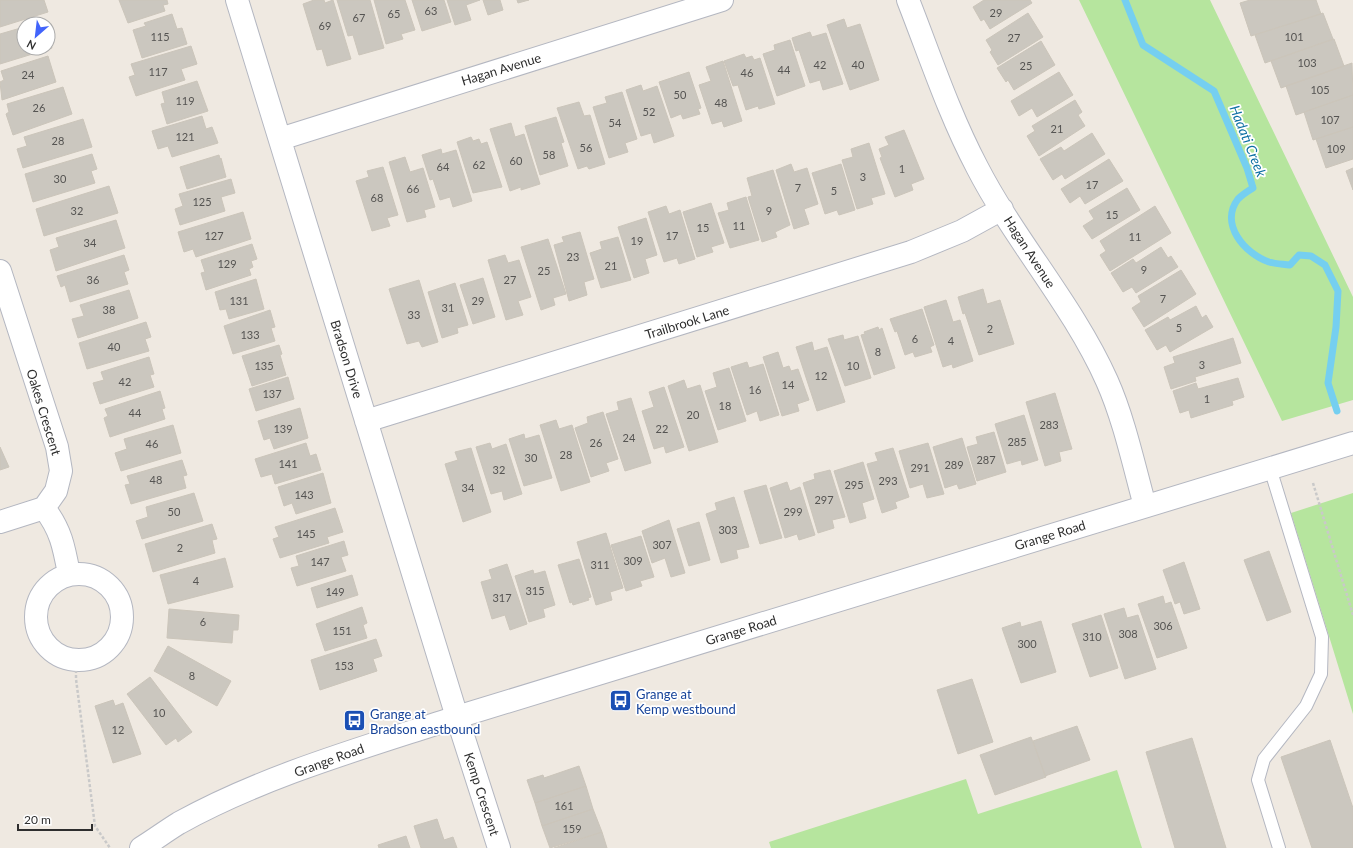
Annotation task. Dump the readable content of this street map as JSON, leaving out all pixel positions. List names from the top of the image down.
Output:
{
  "streets": {
    "street": [
      "Hagan Avenue",
      "Trailbrook Lane",
      "Bradson Drive",
      "Oakes Crescent",
      "Grange Road",
      "Kemp Crescent"
    ]
  },
  "crossings": [
    ["Hagan Avenue", "Trailbrook Lane"],
    ["Hagan Avenue", "Bradson Drive"],
    ["Hagan Avenue", "Grange Road"],
    ["Trailbrook Lane", "Bradson Drive"],
    ["Bradson Drive", "Grange Road"],
    ["Bradson Drive", "Kemp Crescent"],
    ["Grange Road", "Kemp Crescent"]
  ],
  "water": ["Hadati Creek"],
  "places": {
    "bus stop": ["Grange at Kemp westbound", "Grange at Bradson eastbound"]
  },
  "house_numbers": [
    "63",
    "29",
    "65",
    "67",
    "69",
    "115",
    "101",
    "27",
    "103",
    "42",
    "40",
    "25",
    "44",
    "117",
    "46",
    "24",
    "105",
    "50",
    "119",
    "48",
    "26",
    "52",
    "107",
    "54",
    "21",
    "121",
    "28",
    "56",
    "109",
    "58",
    "60",
    "62",
    "64",
    "1",
    "3",
    "30",
    "17",
    "7",
    "66",
    "5",
    "68",
    "125",
    "32",
    "9",
    "15",
    "11",
    "15",
    "127",
    "17",
    "11",
    "19",
    "34",
    "23",
    "129",
    "21",
    "9",
    "25",
    "36",
    "27",
    "7",
    "131",
    "29",
    "31",
    "38",
    "33",
    "5",
    "2",
    "133",
    "6",
    "4",
    "40",
    "8",
    "3",
    "135",
    "10",
    "12",
    "42",
    "14",
    "16",
    "137",
    "1",
    "18",
    "44",
    "20",
    "283",
    "139",
    "22",
    "24",
    "285",
    "26",
    "46",
    "28",
    "30",
    "287",
    "141",
    "289",
    "291",
    "32",
    "48",
    "293",
    "295",
    "34",
    "143",
    "297",
    "50",
    "299",
    "303",
    "145",
    "307",
    "2",
    "309",
    "147",
    "311",
    "4",
    "315",
    "149",
    "317",
    "6",
    "306",
    "151",
    "308",
    "310",
    "300",
    "153",
    "8",
    "10",
    "12",
    "161",
    "159"
  ],
  "scale_bar": "20 m",
  "north": "bottom left"
}
